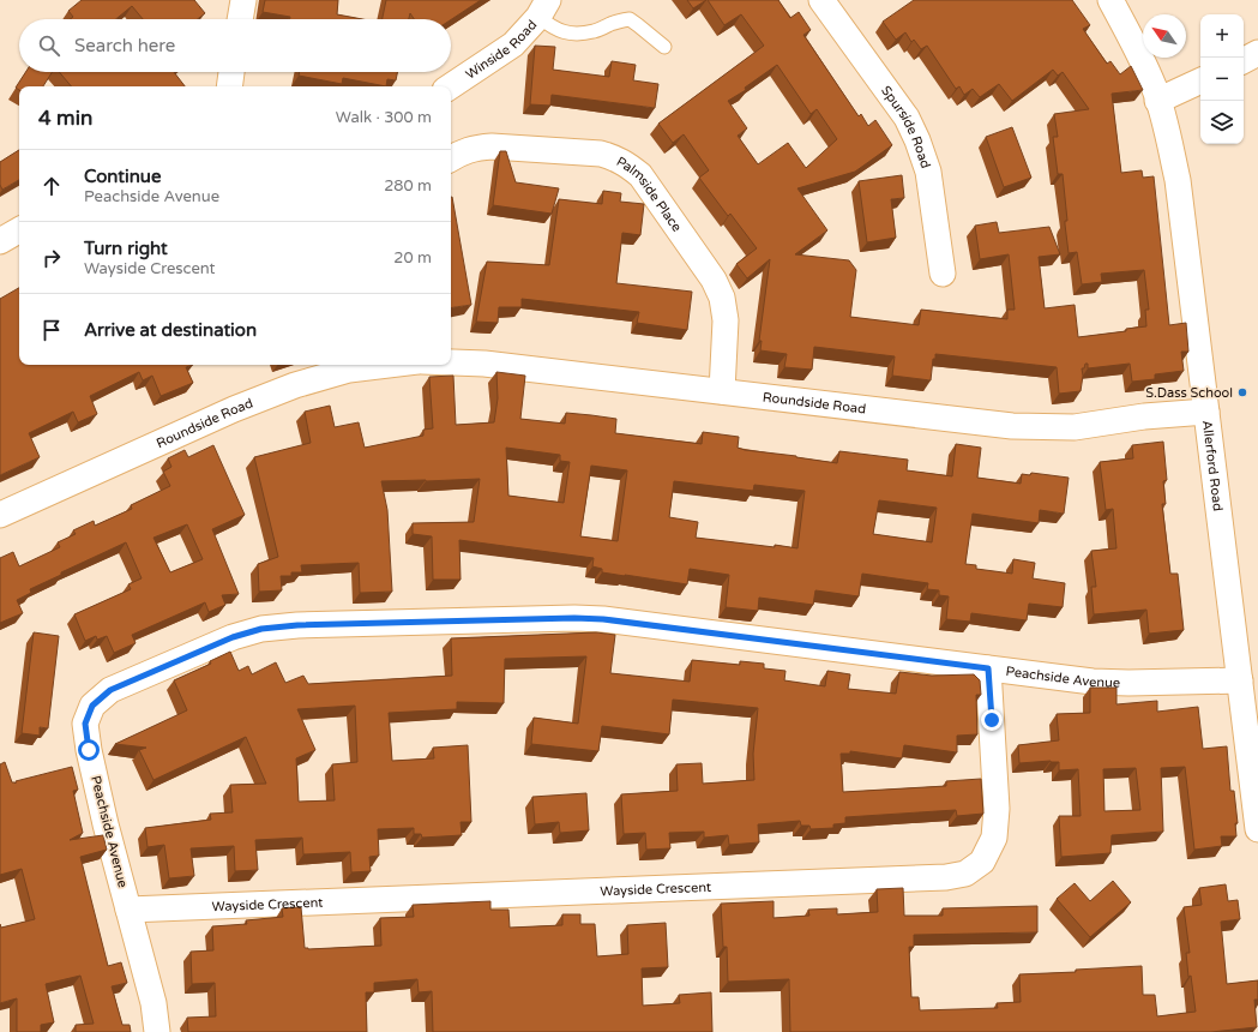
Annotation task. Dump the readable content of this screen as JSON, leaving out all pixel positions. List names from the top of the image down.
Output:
{
  "streets": {
    "street": [
      "Winside Road",
      "Spurside Road",
      "Palmside Place",
      "Roundside Road",
      "Allerford Road",
      "Peachside Avenue",
      "Wayside Crescent"
    ]
  },
  "crossings": [
    ["Palmside Place", "Roundside Road"],
    ["Roundside Road", "Allerford Road"],
    ["Allerford Road", "Peachside Avenue"],
    ["Peachside Avenue", "Wayside Crescent"]
  ],
  "places": ["S.Dass School"],
  "north": "top left",
  "page": {
    "map_buttons": ["+", "−"],
    "search": "Search here",
    "heading": ["4 min", "Walk · 300 m"],
    "list": [
      ["Continue", "Peachside Avenue", "280 m"],
      ["Turn right", "Wayside Crescent", "20 m"],
      "Arrive at destination"
    ]
  }
}
